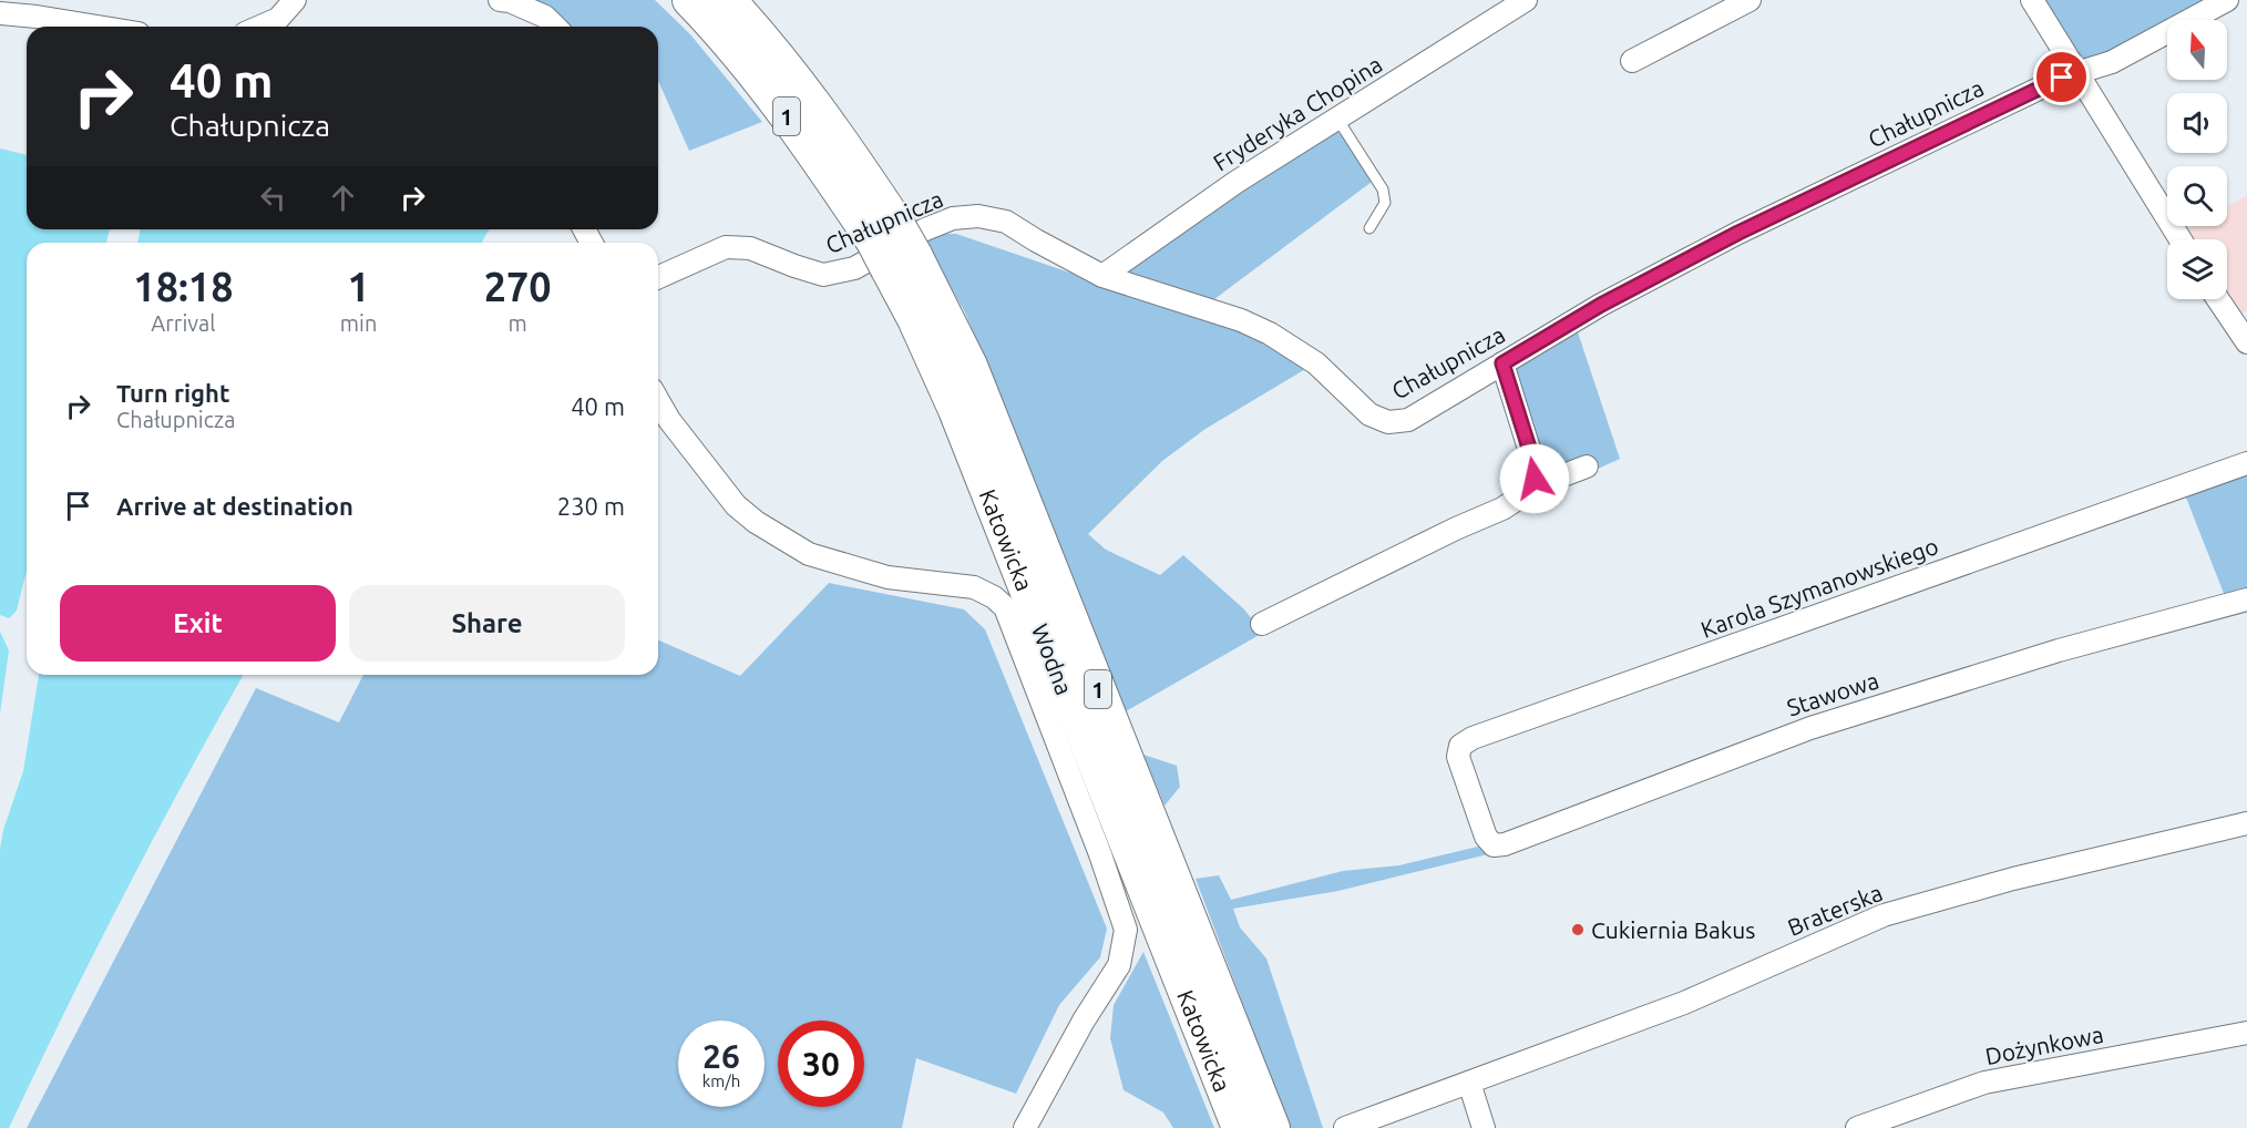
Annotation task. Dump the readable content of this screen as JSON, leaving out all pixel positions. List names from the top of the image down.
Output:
{
  "streets": {
    "main road": ["1", "Katowicka"],
    "street": [
      "Fryderyka Chopina",
      "Chałupnicza",
      "Karola Szymanowskiego",
      "Wodna",
      "Stawowa",
      "Braterska",
      "Dożynkowa"
    ]
  },
  "crossings": [
    ["Fryderyka Chopina", "Chałupnicza"],
    ["Karola Szymanowskiego", "Stawowa"]
  ],
  "places": ["Cukiernia Bakus"],
  "north": "top",
  "page": {
    "turn": ["40 m", "Chałupnicza"],
    "eta": [
      "18:18",
      "Arrival",
      "1",
      "min",
      "270",
      "m"
    ],
    "list": [
      {
        "name": "Turn right",
        "note": "Chałupnicza",
        "value": "40 m"
      },
      {
        "name": "Arrive at destination",
        "value": "230 m"
      }
    ],
    "buttons": ["Exit", "Share"],
    "speed": "26 km/h",
    "limit": "30"
  }
}
